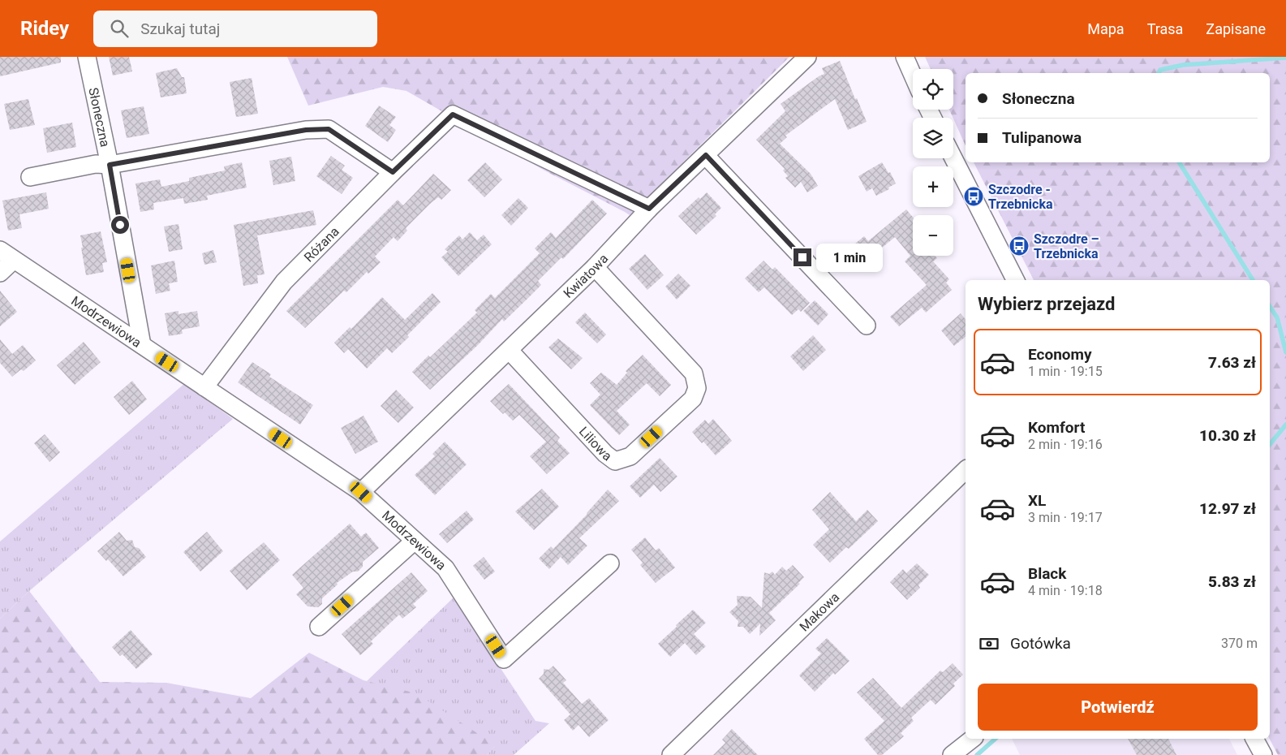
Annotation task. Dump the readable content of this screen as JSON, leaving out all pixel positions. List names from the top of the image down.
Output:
{
  "streets": {
    "street": [
      "Słoneczna",
      "Różana",
      "Kwiatowa",
      "Modrzewiowa",
      "Liliowa",
      "Makowa"
    ]
  },
  "crossings": [
    ["Słoneczna", "Modrzewiowa"],
    ["Różana", "Kwiatowa"],
    ["Różana", "Modrzewiowa"],
    ["Kwiatowa", "Modrzewiowa"],
    ["Kwiatowa", "Liliowa"]
  ],
  "places": {
    "bus stop": ["Szczodre - Trzebnicka", "Szczodre – Trzebnicka"]
  },
  "page": {
    "header": "Ridey",
    "search": "Szukaj tutaj",
    "nav": ["Mapa", "Trasa", "Zapisane"],
    "map_buttons": ["+", "−"],
    "banner": ["Słoneczna", "Tulipanowa"],
    "bubble": "1 min",
    "heading": "Wybierz przejazd",
    "list": [
      {
        "name": "Economy",
        "note": "1 min · 19:15",
        "value": "7.63 zł"
      },
      {
        "name": "Komfort",
        "note": "2 min · 19:16",
        "value": "10.30 zł"
      },
      {
        "name": "XL",
        "note": "3 min · 19:17",
        "value": "12.97 zł"
      },
      {
        "name": "Black",
        "note": "4 min · 19:18",
        "value": "5.83 zł"
      }
    ],
    "pay": ["Gotówka", "370 m"],
    "buttons": "Potwierdź"
  }
}
